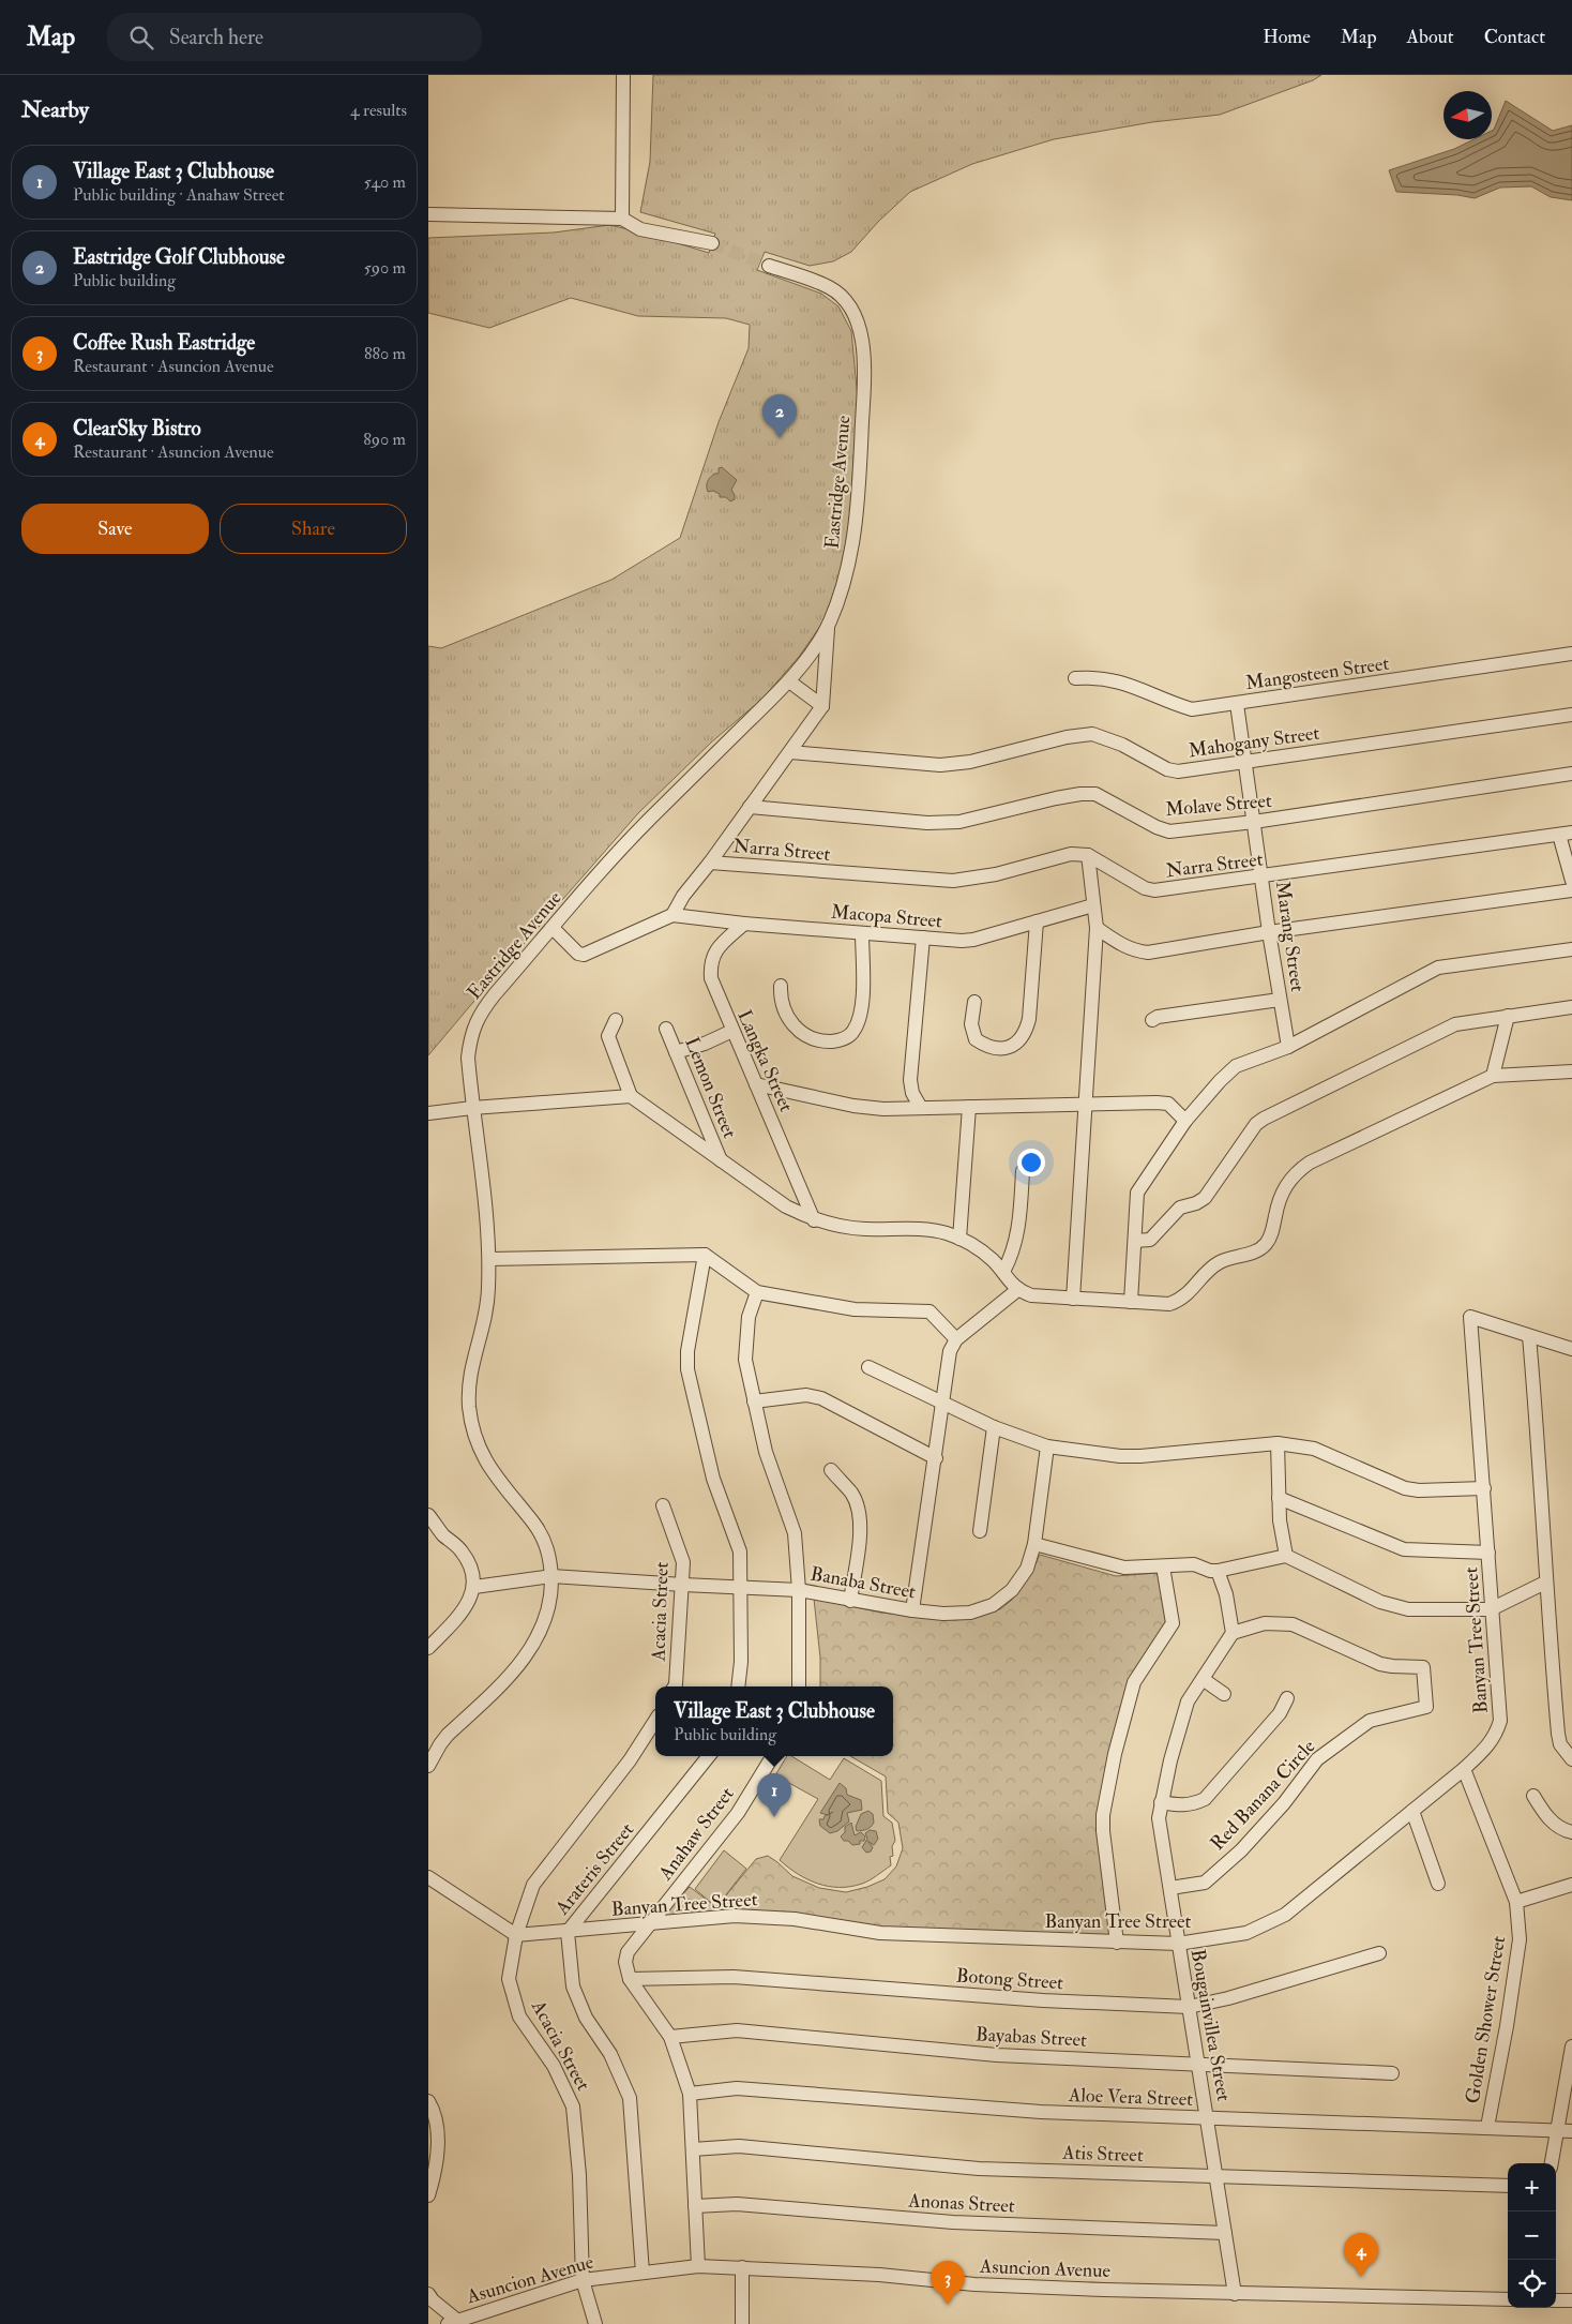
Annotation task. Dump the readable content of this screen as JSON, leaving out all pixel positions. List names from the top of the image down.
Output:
{
  "streets": {
    "street": [
      "Eastridge Avenue",
      "Mangosteen Street",
      "Mahogany Street",
      "Molave Street",
      "Narra Street",
      "Macopa Street",
      "Marang Street",
      "Langka Street",
      "Lemon Street",
      "Banaba Street",
      "Acacia Street",
      "Banyan Tree Street",
      "Red Banana Circle",
      "Anahaw Street",
      "Arateris Street",
      "Botong Street",
      "Golden Shower Street",
      "Bougainvillea Street",
      "Bayabas Street",
      "Aloe Vera Street",
      "Atis Street",
      "Anonas Street",
      "Asuncion Avenue"
    ]
  },
  "crossings": [
    ["Eastridge Avenue", "Banaba Street"],
    ["Mangosteen Street", "Marang Street"],
    ["Mahogany Street", "Marang Street"],
    ["Molave Street", "Marang Street"],
    ["Narra Street", "Marang Street"],
    ["Macopa Street", "Langka Street"],
    ["Banaba Street", "Acacia Street"],
    ["Acacia Street", "Banyan Tree Street"],
    ["Acacia Street", "Asuncion Avenue"],
    ["Banyan Tree Street", "Anahaw Street"],
    ["Banyan Tree Street", "Arateris Street"],
    ["Banyan Tree Street", "Golden Shower Street"],
    ["Banyan Tree Street", "Bougainvillea Street"],
    ["Red Banana Circle", "Bougainvillea Street"],
    ["Anahaw Street", "Botong Street"],
    ["Arateris Street", "Asuncion Avenue"],
    ["Botong Street", "Bougainvillea Street"],
    ["Golden Shower Street", "Aloe Vera Street"],
    ["Bougainvillea Street", "Bayabas Street"],
    ["Bougainvillea Street", "Aloe Vera Street"],
    ["Bougainvillea Street", "Atis Street"],
    ["Bougainvillea Street", "Anonas Street"],
    ["Bougainvillea Street", "Asuncion Avenue"]
  ],
  "north": "left",
  "page": {
    "header": "Map",
    "search": "Search here",
    "nav": [
      "Home",
      "Map",
      "About",
      "Contact"
    ],
    "heading": ["Nearby", "4 results"],
    "list": [
      {
        "mark": "1",
        "name": "Village East 3 Clubhouse",
        "note": "Public building · Anahaw Street",
        "value": "540 m"
      },
      {
        "mark": "2",
        "name": "Eastridge Golf Clubhouse",
        "note": "Public building",
        "value": "590 m"
      },
      {
        "mark": "3",
        "name": "Coffee Rush Eastridge",
        "note": "Restaurant · Asuncion Avenue",
        "value": "880 m"
      },
      {
        "mark": "4",
        "name": "ClearSky Bistro",
        "note": "Restaurant · Asuncion Avenue",
        "value": "890 m"
      }
    ],
    "pins": [
      "2",
      "1",
      "4",
      "3"
    ],
    "buttons": ["Save", "Share"],
    "popup": ["Village East 3 Clubhouse", "Public building"],
    "map_buttons": ["+", "−"]
  }
}
